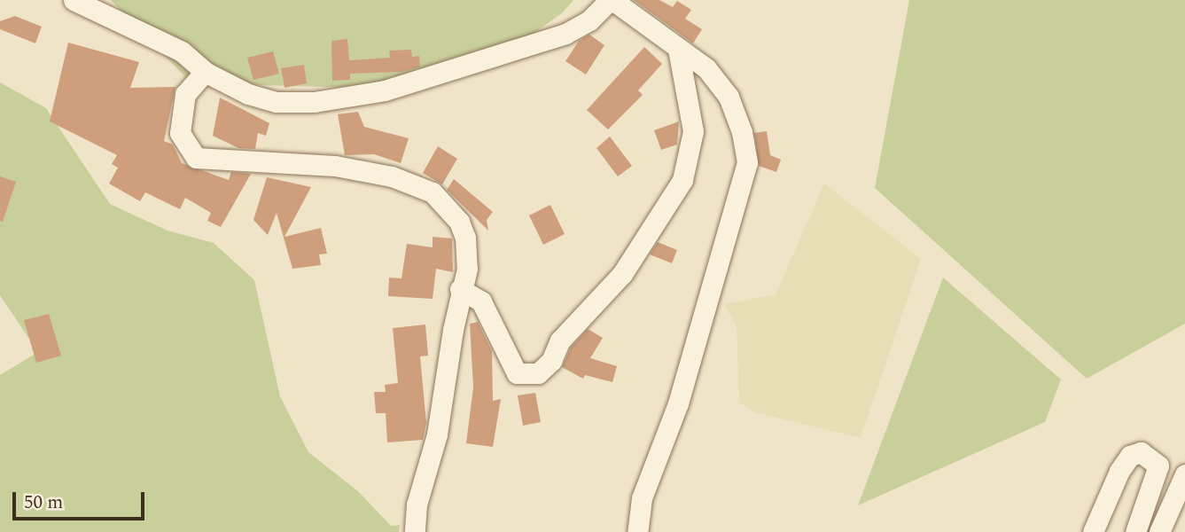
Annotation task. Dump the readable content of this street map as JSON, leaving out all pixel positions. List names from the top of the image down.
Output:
{
  "scale_bar": "50 m"
}
